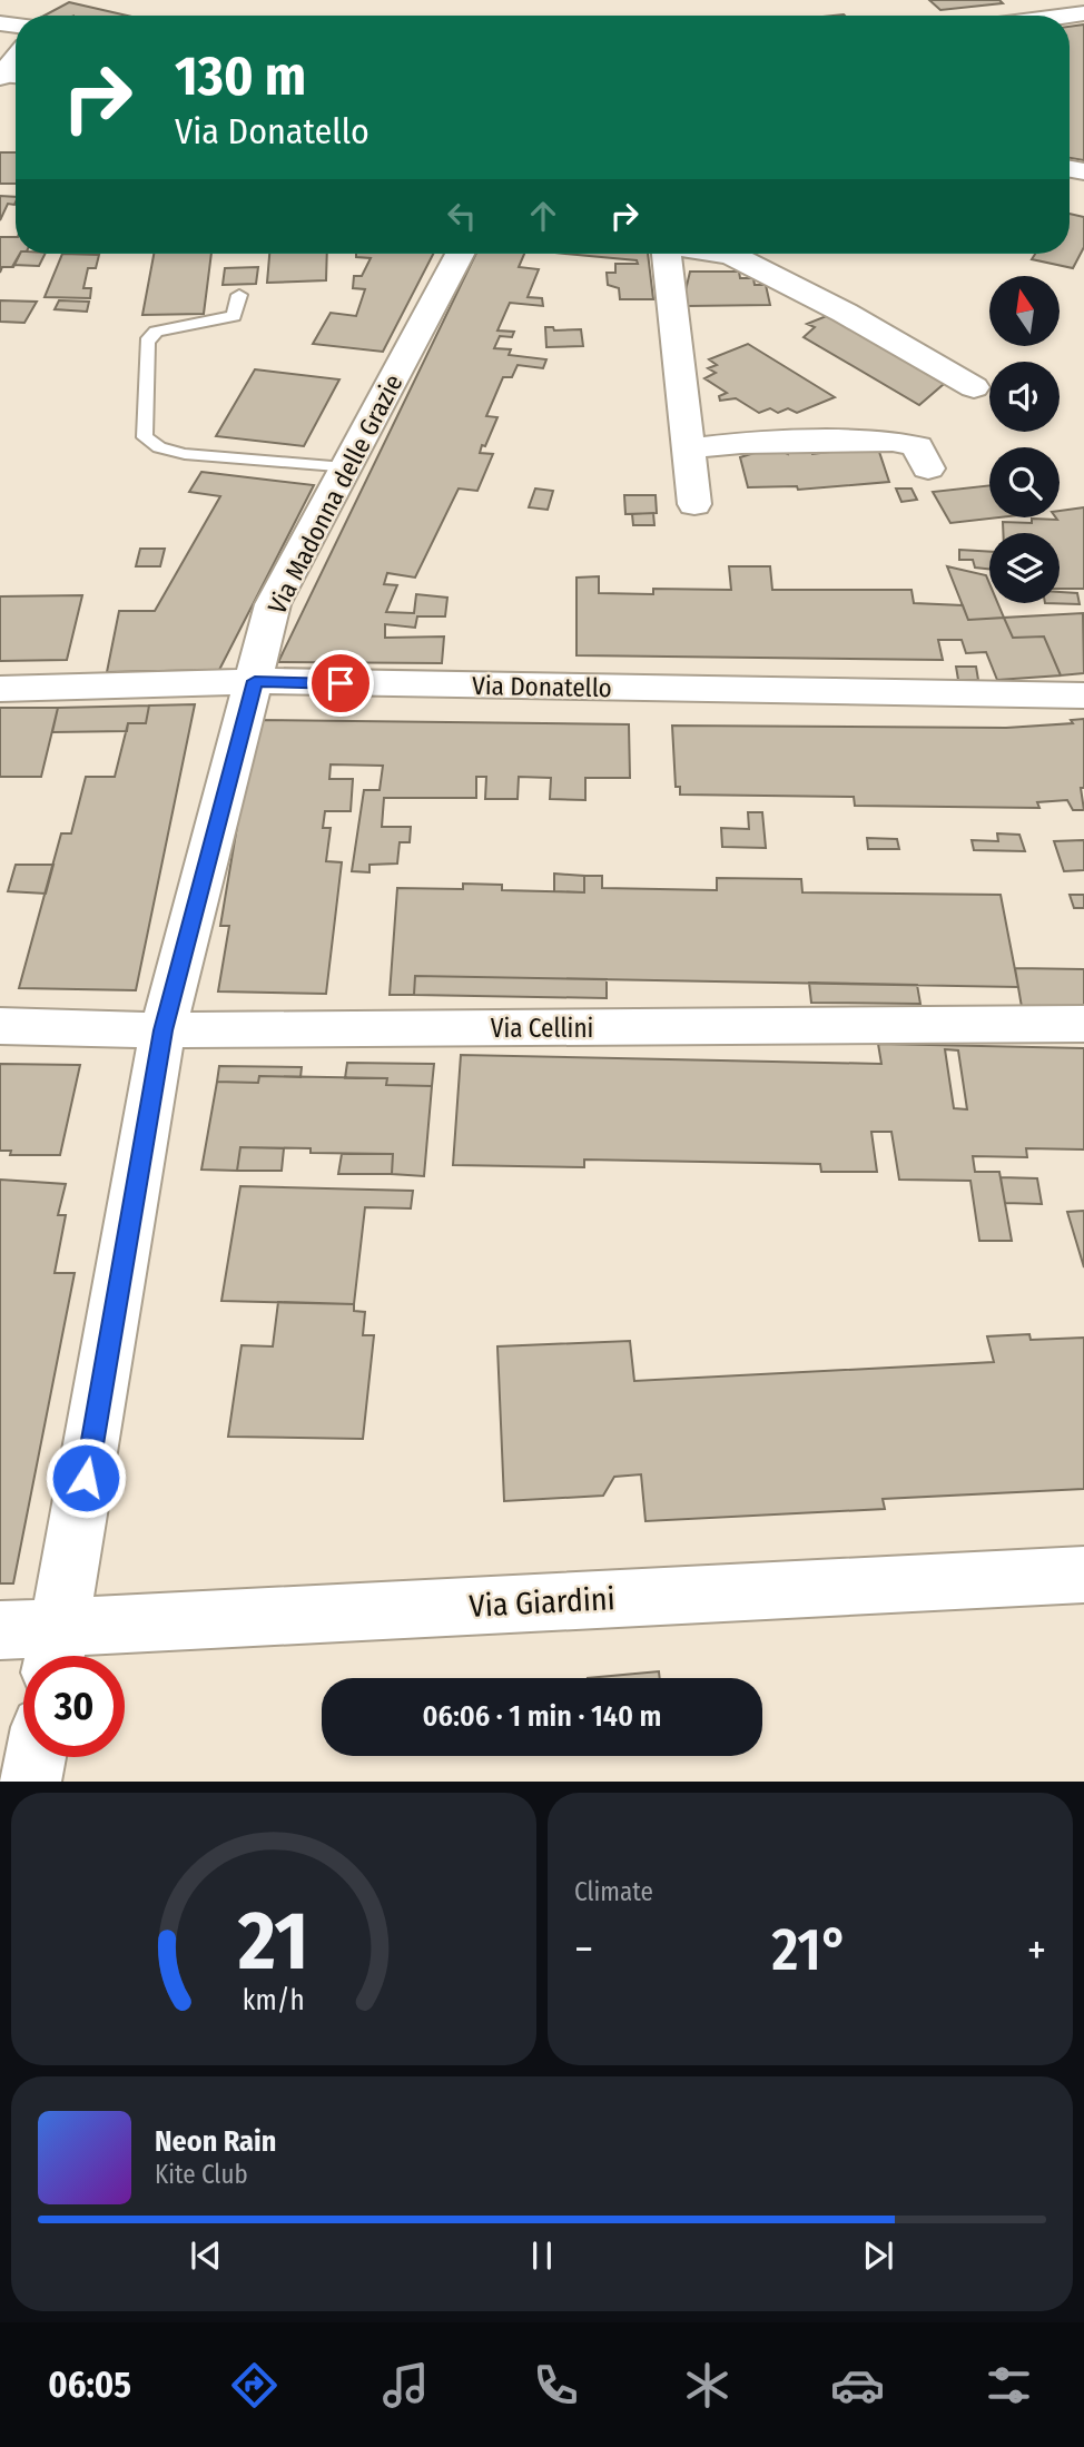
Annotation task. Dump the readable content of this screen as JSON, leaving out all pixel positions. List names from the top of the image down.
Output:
{
  "streets": {
    "street": [
      "Via Madonna delle Grazie",
      "Via Donatello",
      "Via Cellini",
      "Via Giardini"
    ]
  },
  "crossings": [
    ["Via Madonna delle Grazie", "Via Donatello"],
    ["Via Madonna delle Grazie", "Via Cellini"],
    ["Via Madonna delle Grazie", "Via Giardini"]
  ],
  "north": "top",
  "page": {
    "turn": ["130 m", "Via Donatello"],
    "limit": "30",
    "trip": "06:06 · 1 min · 140 m",
    "tile": "Climate",
    "heat": ["−", "21°", "+"],
    "song": ["Neon Rain", "Kite Club"],
    "tabs": "06:05",
    "gauge": ["21", "km/h"]
  }
}
